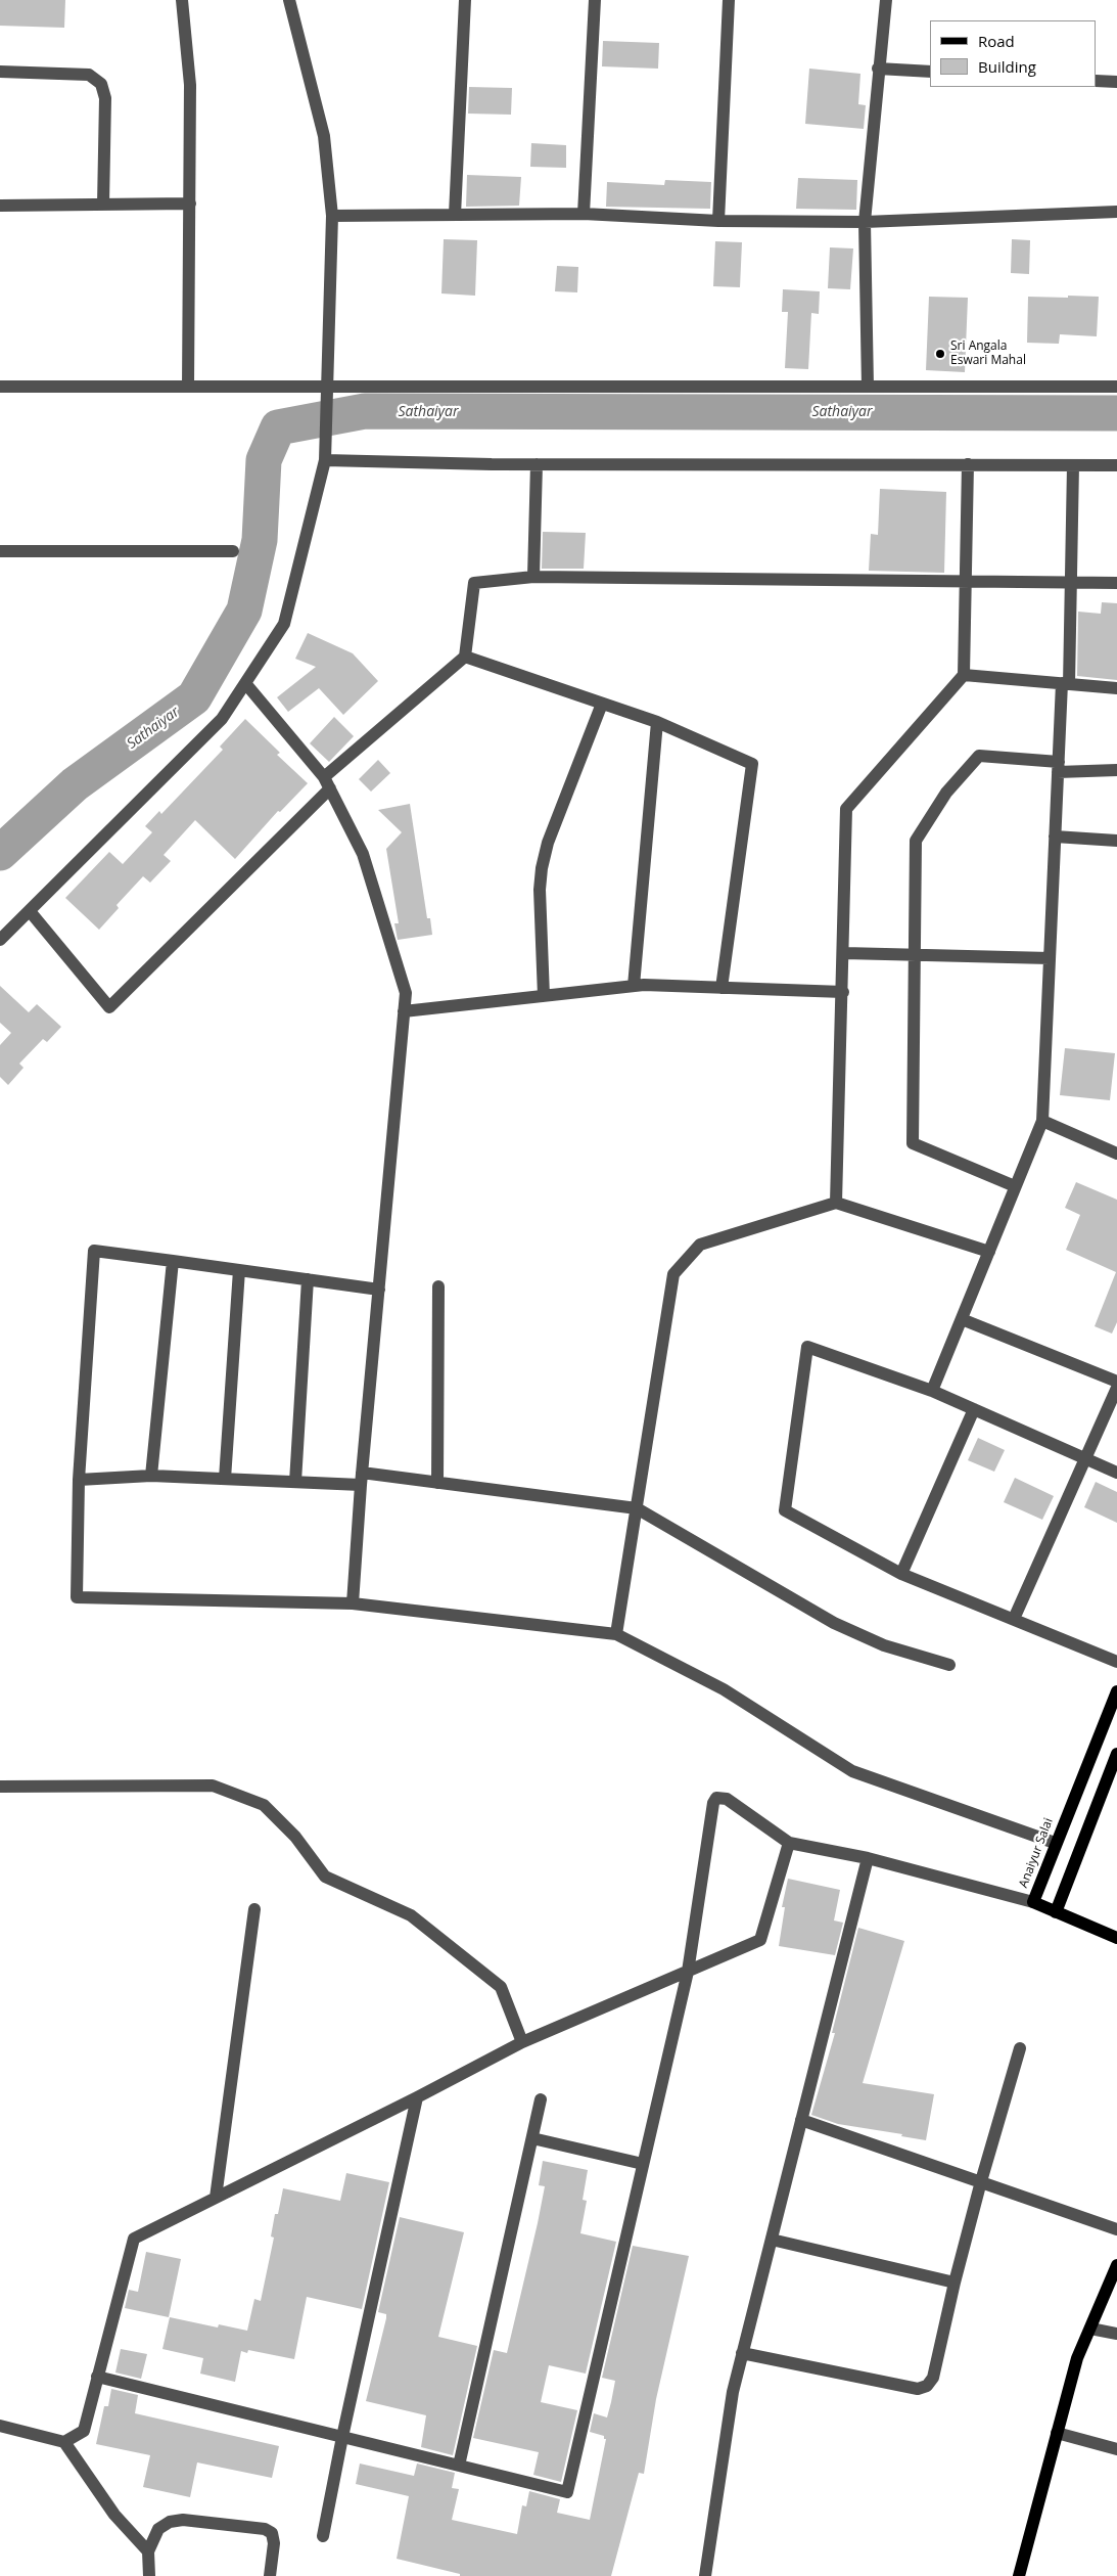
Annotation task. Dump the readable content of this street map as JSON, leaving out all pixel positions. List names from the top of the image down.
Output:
{
  "streets": {
    "main road": ["Anaiyur Salai"]
  },
  "water": ["Sathaiyar"],
  "places": ["Sri Angala Eswari Mahal"],
  "legend": ["Road", "Building"]
}
